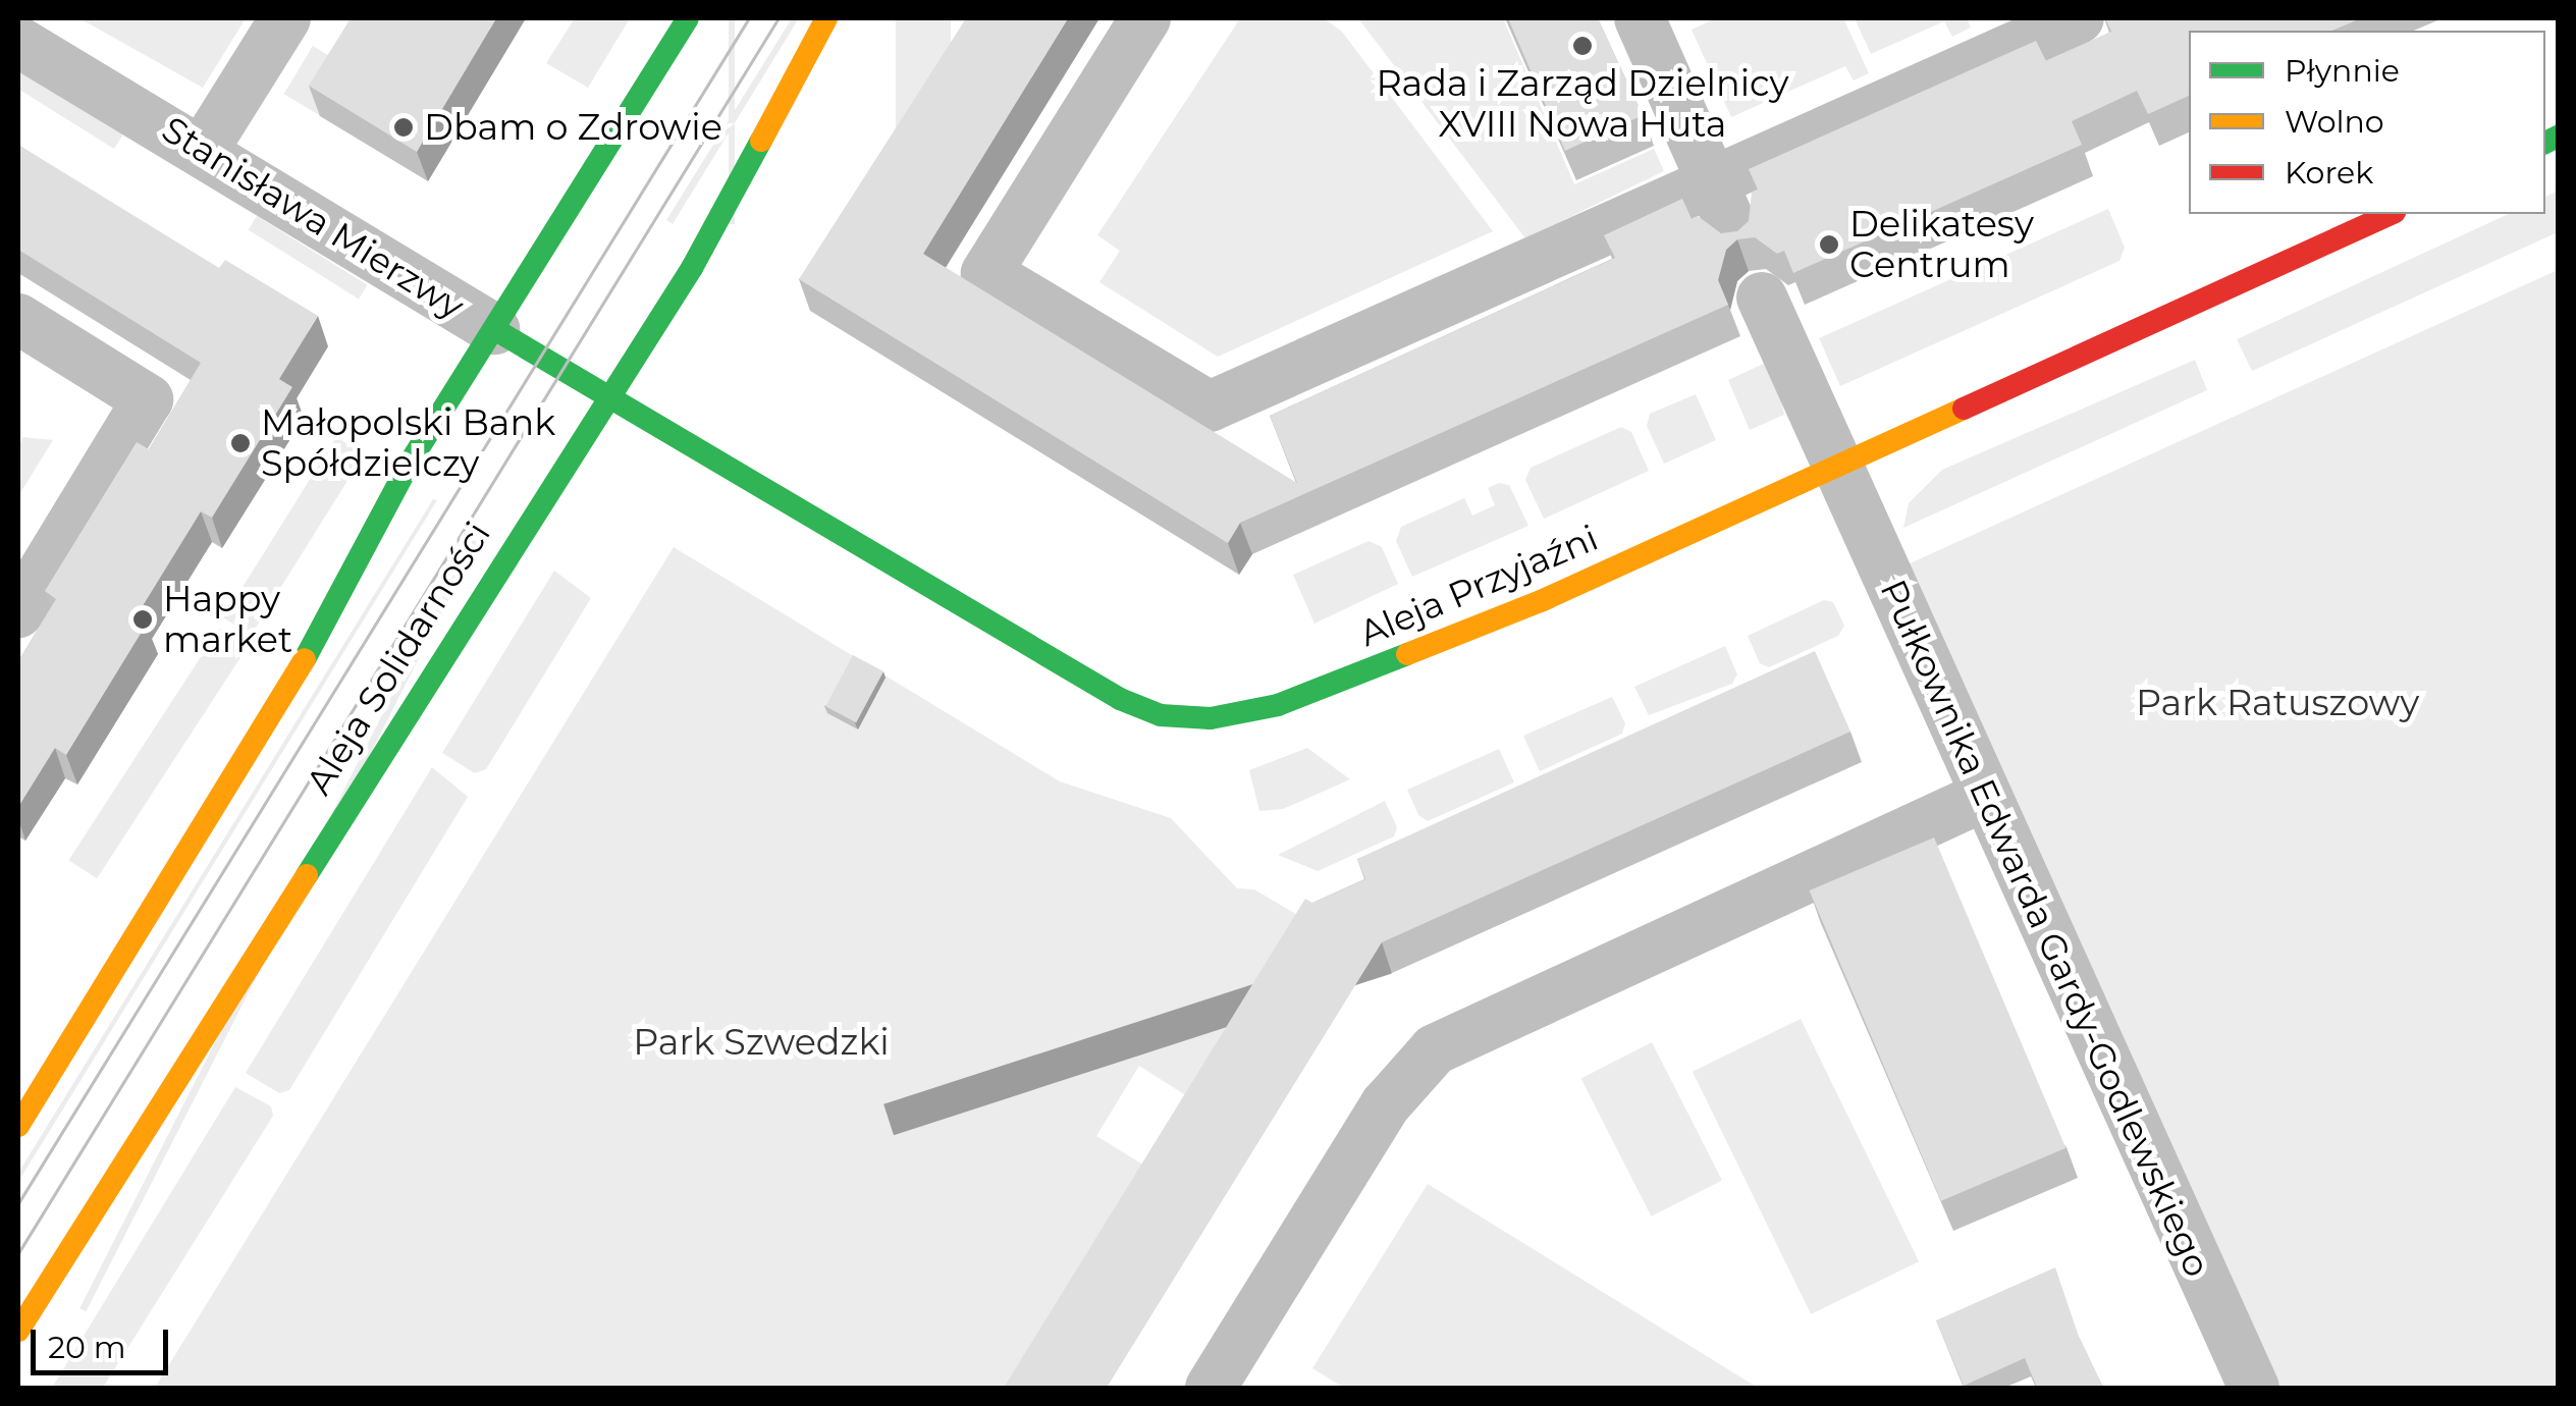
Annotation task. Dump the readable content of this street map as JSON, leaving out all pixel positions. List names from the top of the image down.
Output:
{
  "streets": {
    "street": [
      "Stanisława Mierzwy",
      "Aleja Przyjaźni",
      "Aleja Solidarności",
      "Pułkownika Edwarda Gardy-Godlewskiego"
    ]
  },
  "crossings": [
    ["Stanisława Mierzwy", "Aleja Przyjaźni"],
    ["Stanisława Mierzwy", "Aleja Solidarności"],
    ["Aleja Przyjaźni", "Aleja Solidarności"],
    ["Aleja Przyjaźni", "Pułkownika Edwarda Gardy-Godlewskiego"]
  ],
  "parks": ["Park Ratuszowy", "Park Szwedzki"],
  "places": [
    "Rada i Zarząd Dzielnicy XVIII Nowa Huta",
    "Dbam o Zdrowie",
    "Delikatesy Centrum",
    "Małopolski Bank Spółdzielczy",
    "Happy market"
  ],
  "legend": ["Płynnie", "Wolno", "Korek"],
  "scale_bar": "20 m"
}
